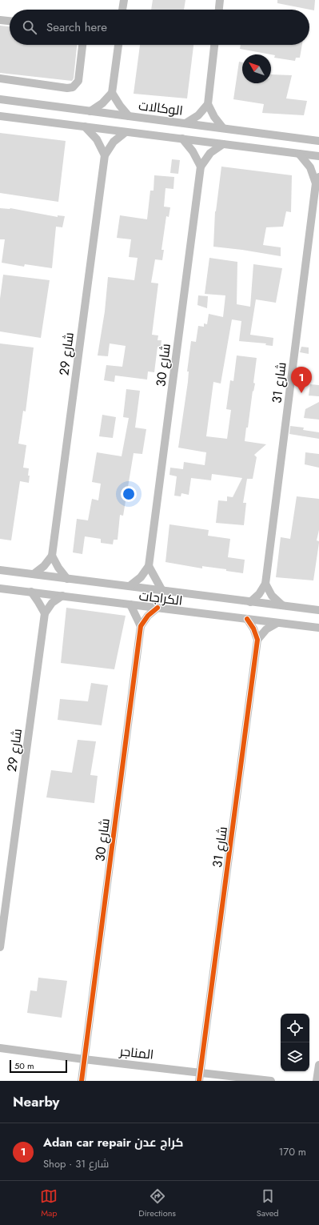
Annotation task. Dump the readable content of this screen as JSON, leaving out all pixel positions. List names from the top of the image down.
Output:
{
  "streets": {
    "street": [
      "الوكالات",
      "شارع 29",
      "شارع 30",
      "شارع 31",
      "الكراجات",
      "المناجر"
    ]
  },
  "crossings": [
    ["شارع 30", "المناجر"],
    ["شارع 31", "المناجر"]
  ],
  "scale_bar": "50 m",
  "north": "top left",
  "page": {
    "search": "Search here",
    "pins": "1",
    "scale": "50 m",
    "heading": "Nearby",
    "list": [
      {
        "mark": "1",
        "name": "Adan car repair كراج عدن",
        "note": "Shop · شارع 31",
        "value": "170 m"
      }
    ],
    "nav": ["Map", "Directions", "Saved"]
  }
}
